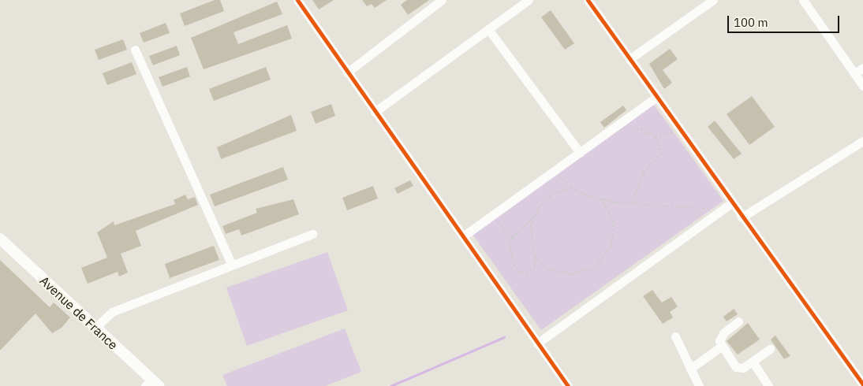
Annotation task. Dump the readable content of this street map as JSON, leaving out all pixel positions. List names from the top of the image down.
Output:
{
  "streets": {
    "main road": ["Avenue de France"]
  },
  "scale_bar": "100 m"
}
